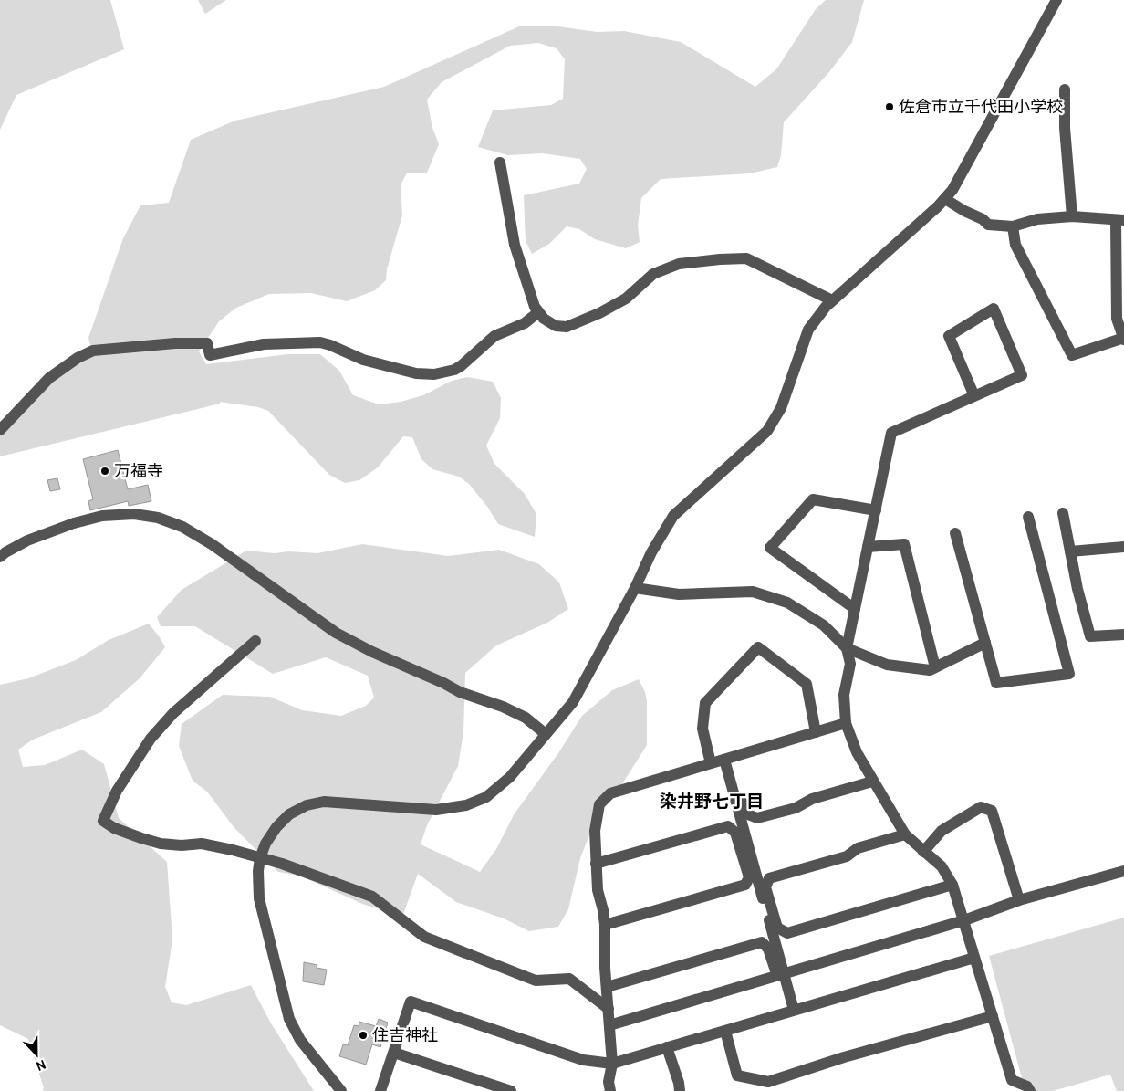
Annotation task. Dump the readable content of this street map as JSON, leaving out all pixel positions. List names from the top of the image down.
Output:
{
  "districts": ["染井野七丁目"],
  "places": ["佐倉市立千代田小学校", "万福寺", "住吉神社"],
  "north": "bottom"
}
